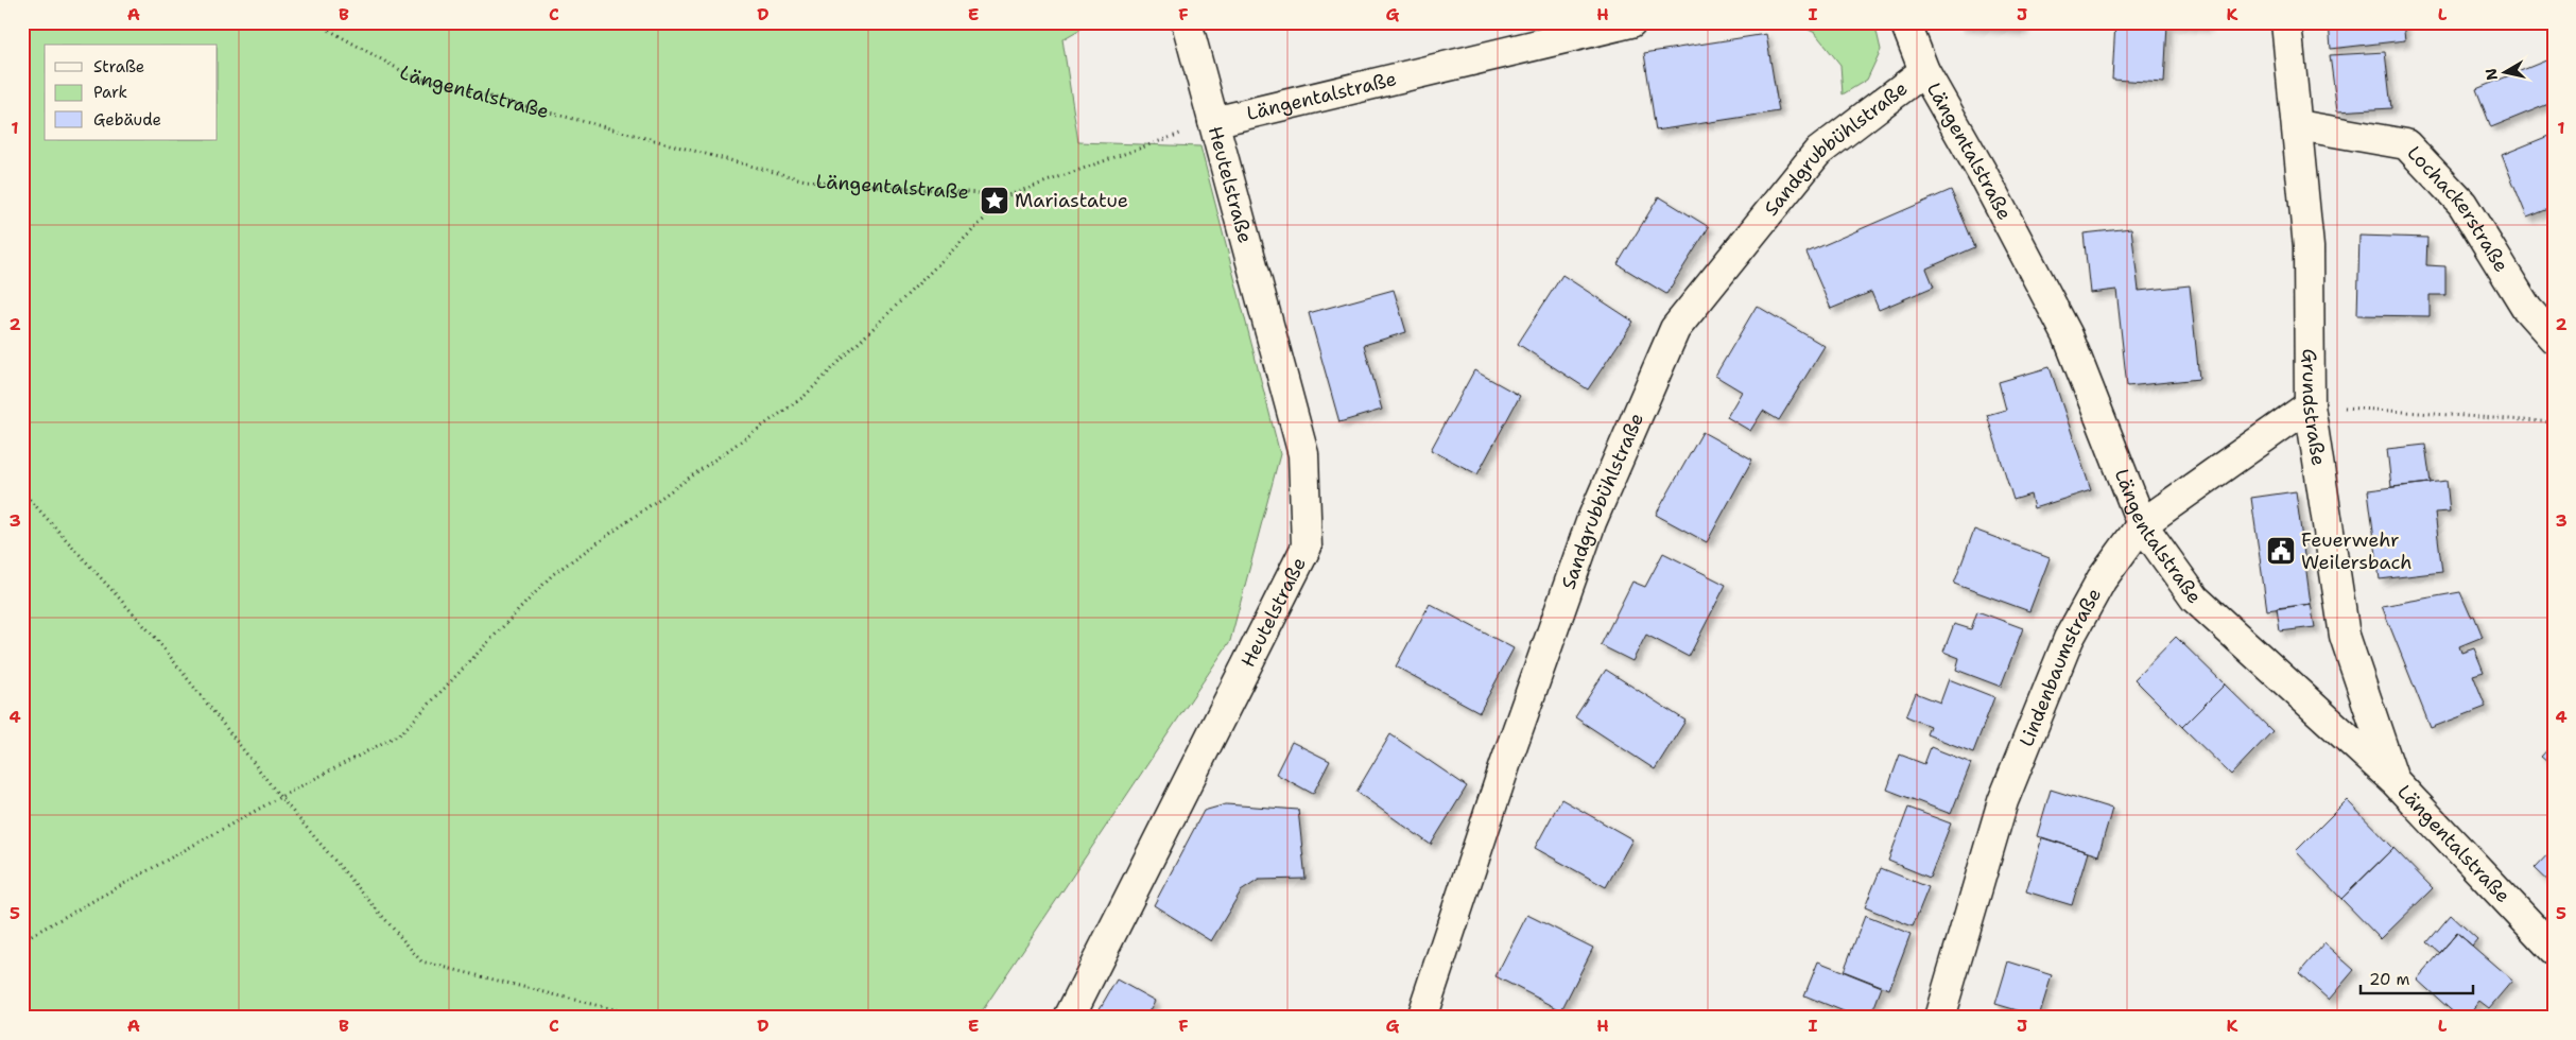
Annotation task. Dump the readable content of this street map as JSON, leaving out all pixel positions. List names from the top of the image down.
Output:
{
  "streets": {
    "street": [
      "Längentalstraße",
      "Sandgrubbühlstraße",
      "Heutelstraße",
      "Lochackerstraße",
      "Grundstraße",
      "Lindenbaumstraße"
    ]
  },
  "crossings": [
    ["Längentalstraße", "Sandgrubbühlstraße"],
    ["Längentalstraße", "Heutelstraße"],
    ["Längentalstraße", "Grundstraße"],
    ["Längentalstraße", "Lindenbaumstraße"],
    ["Lochackerstraße", "Grundstraße"],
    ["Grundstraße", "Lindenbaumstraße"]
  ],
  "places": {
    "place": ["Mariastatue"],
    "public building": ["Feuerwehr Weilersbach"]
  },
  "legend": ["Straße", "Park", "Gebäude"],
  "scale_bar": "20 m",
  "north": "left",
  "grid": {
    "columns": [
      "A",
      "B",
      "C",
      "D",
      "E",
      "F",
      "G",
      "H",
      "I",
      "J",
      "K",
      "L"
    ],
    "rows": [
      "1",
      "2",
      "3",
      "4",
      "5"
    ]
  }
}
